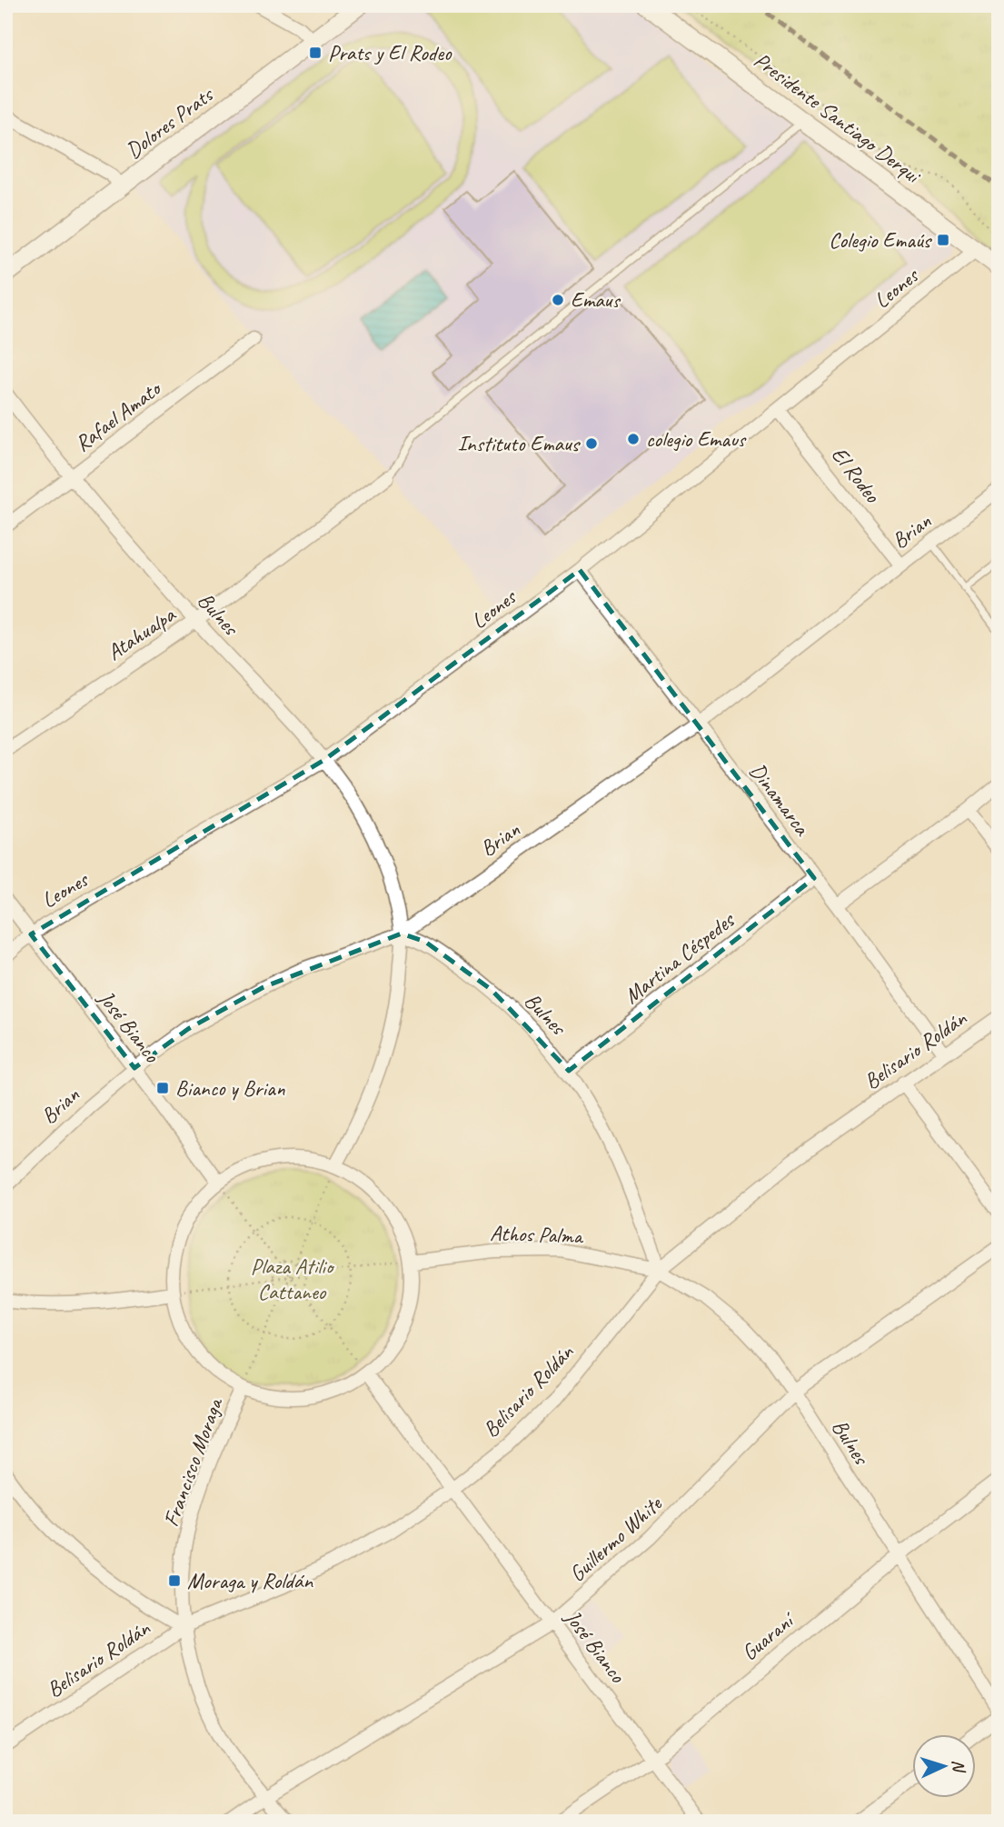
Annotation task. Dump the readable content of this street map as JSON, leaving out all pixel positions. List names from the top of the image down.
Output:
{
  "streets": {
    "street": [
      "Presidente Santiago Derqui",
      "Dolores Prats",
      "Leones",
      "Rafael Amato",
      "El Rodeo",
      "Brian",
      "Bulnes",
      "Atahualpa",
      "Dinamarca",
      "Martina Céspedes",
      "José Bianco",
      "Belisario Roldán",
      "Athos Palma",
      "Francisco Moraga",
      "Guillermo White",
      "Guaraní"
    ]
  },
  "crossings": [
    ["Presidente Santiago Derqui", "Leones"],
    ["Leones", "El Rodeo"],
    ["Leones", "Bulnes"],
    ["Leones", "Dinamarca"],
    ["Leones", "José Bianco"],
    ["Rafael Amato", "Bulnes"],
    ["El Rodeo", "Brian"],
    ["Brian", "Bulnes"],
    ["Brian", "Dinamarca"],
    ["Brian", "José Bianco"],
    ["Bulnes", "Atahualpa"],
    ["Bulnes", "Martina Céspedes"],
    ["Bulnes", "Belisario Roldán"],
    ["Bulnes", "Athos Palma"],
    ["Bulnes", "Guillermo White"],
    ["Bulnes", "Guaraní"],
    ["Dinamarca", "Martina Céspedes"],
    ["Dinamarca", "Belisario Roldán"],
    ["José Bianco", "Belisario Roldán"],
    ["José Bianco", "Guillermo White"],
    ["José Bianco", "Guaraní"],
    ["Belisario Roldán", "Athos Palma"],
    ["Belisario Roldán", "Francisco Moraga"],
    ["Francisco Moraga", "Guillermo White"]
  ],
  "parks": ["Plaza Atilio Cattaneo"],
  "places": {
    "transit": [
      "Prats y El Rodeo",
      "Colegio Emaús",
      "Bianco y Brian",
      "Moraga y Roldán"
    ],
    "other": ["Emaus", "colegio Emaus", "Instituto Emaus"]
  },
  "north": "right"
}
